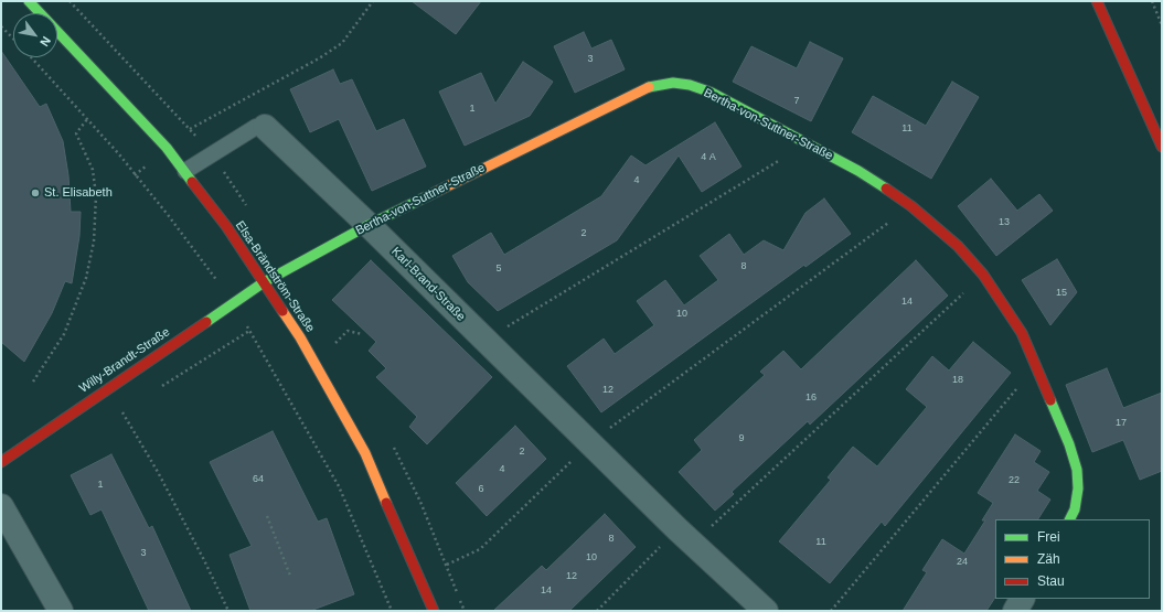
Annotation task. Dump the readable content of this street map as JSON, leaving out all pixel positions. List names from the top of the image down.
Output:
{
  "streets": {
    "street": [
      "Bertha-von-Suttner-Straße",
      "Elsa-Brändström-Straße",
      "Karl-Brand-Straße",
      "Willy-Brandt-Straße"
    ]
  },
  "crossings": [
    ["Bertha-von-Suttner-Straße", "Elsa-Brändström-Straße"],
    ["Bertha-von-Suttner-Straße", "Karl-Brand-Straße"],
    ["Bertha-von-Suttner-Straße", "Willy-Brandt-Straße"],
    ["Elsa-Brändström-Straße", "Willy-Brandt-Straße"]
  ],
  "places": ["St. Elisabeth"],
  "house_numbers": [
    "3",
    "7",
    "1",
    "11",
    "4 A",
    "4",
    "13",
    "2",
    "8",
    "5",
    "15",
    "14",
    "10",
    "18",
    "12",
    "16",
    "17",
    "9",
    "2",
    "4",
    "64",
    "22",
    "1",
    "6",
    "8",
    "11",
    "3",
    "10",
    "24",
    "12",
    "14"
  ],
  "legend": ["Frei", "Zäh", "Stau"],
  "north": "bottom right"
}
